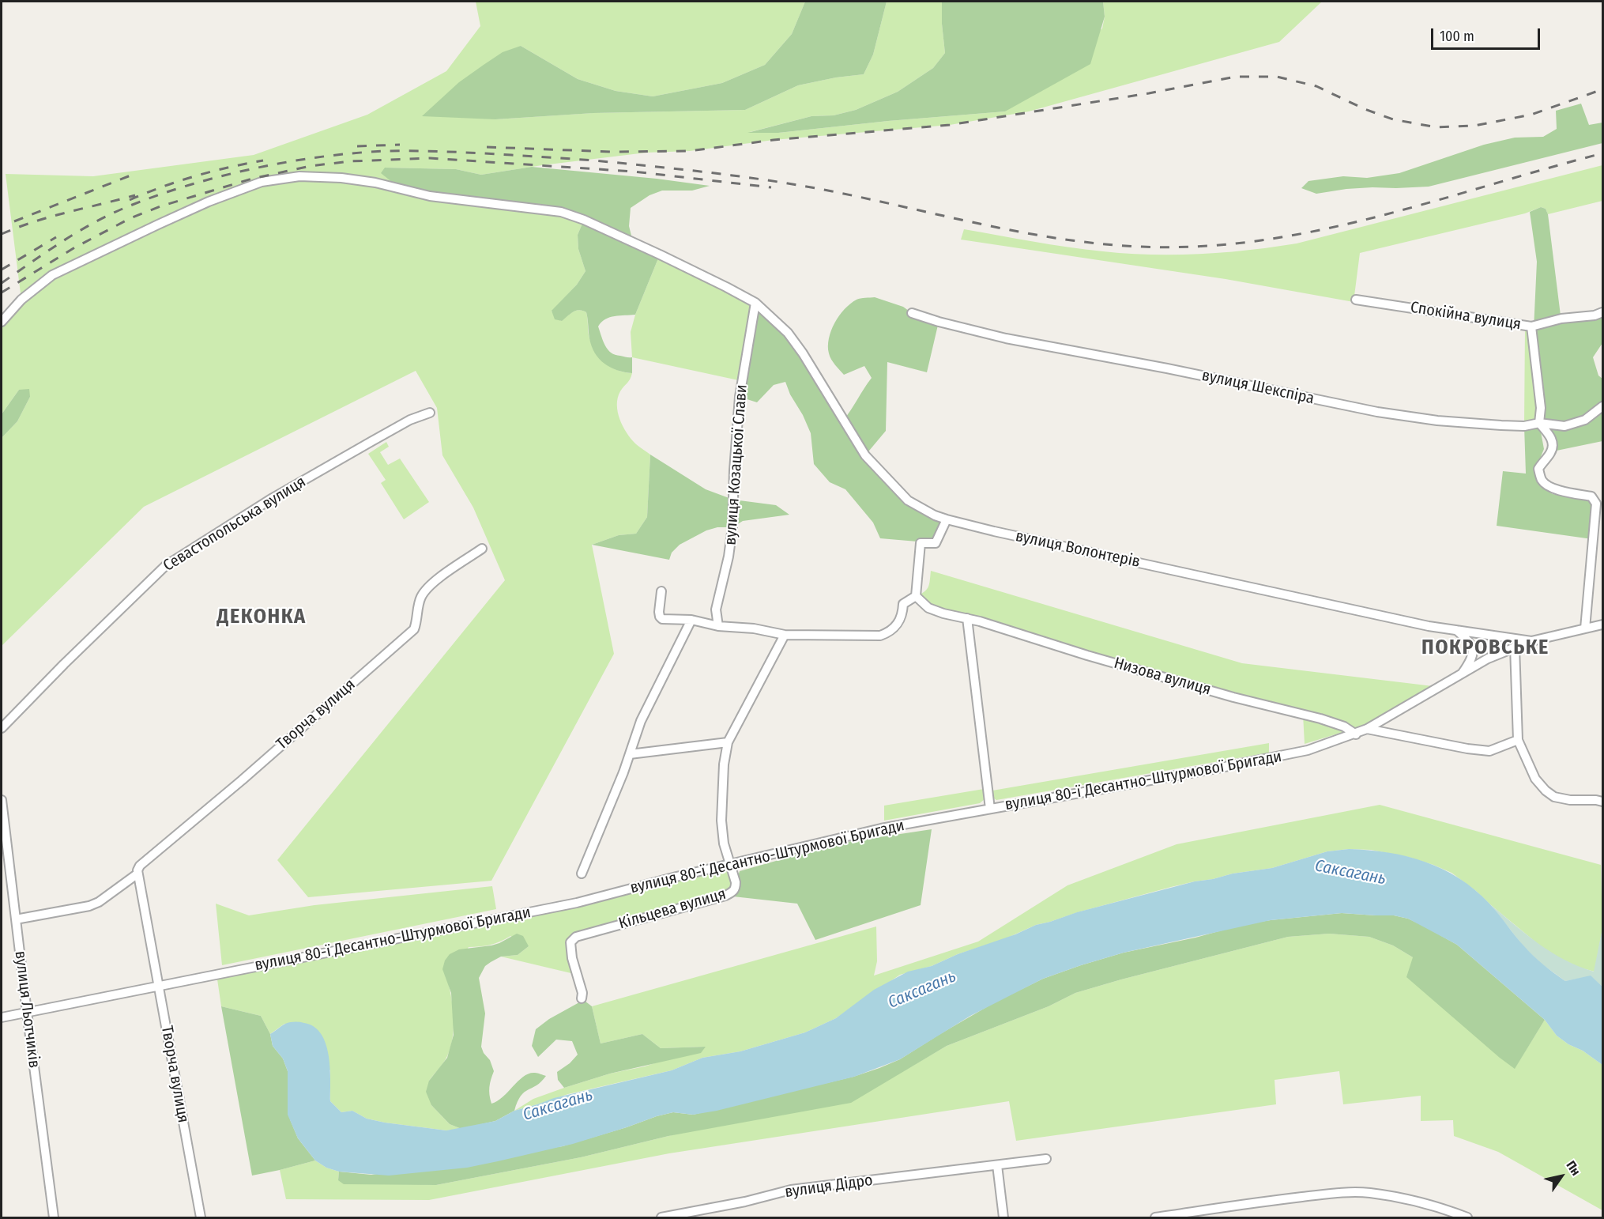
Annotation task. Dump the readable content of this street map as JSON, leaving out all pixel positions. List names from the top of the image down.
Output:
{
  "streets": {
    "street": [
      "Спокійна вулиця",
      "вулиця Шекспіра",
      "вулиця Козацької Слави",
      "Севастопольська вулиця",
      "вулиця Волонтерів",
      "Низова вулиця",
      "Творча вулиця",
      "вулиця 80-ї Десантно-Штурмової Бригади",
      "Кільцева вулиця",
      "вулиця Льотчиків",
      "вулиця Дідро"
    ]
  },
  "crossings": [
    ["вулиця Козацької Слави", "вулиця Волонтерів"],
    ["вулиця Волонтерів", "вулиця 80-ї Десантно-Штурмової Бригади"],
    ["Низова вулиця", "вулиця 80-ї Десантно-Штурмової Бригади"],
    ["Творча вулиця", "вулиця 80-ї Десантно-Штурмової Бригади"],
    ["Творча вулиця", "вулиця Льотчиків"],
    ["вулиця 80-ї Десантно-Штурмової Бригади", "Кільцева вулиця"],
    ["вулиця 80-ї Десантно-Штурмової Бригади", "вулиця Льотчиків"]
  ],
  "districts": ["ДЕКОНКА", "ПОКРОВСЬКЕ"],
  "water": ["Саксагань"],
  "scale_bar": "100 m",
  "north": "top right"
}
